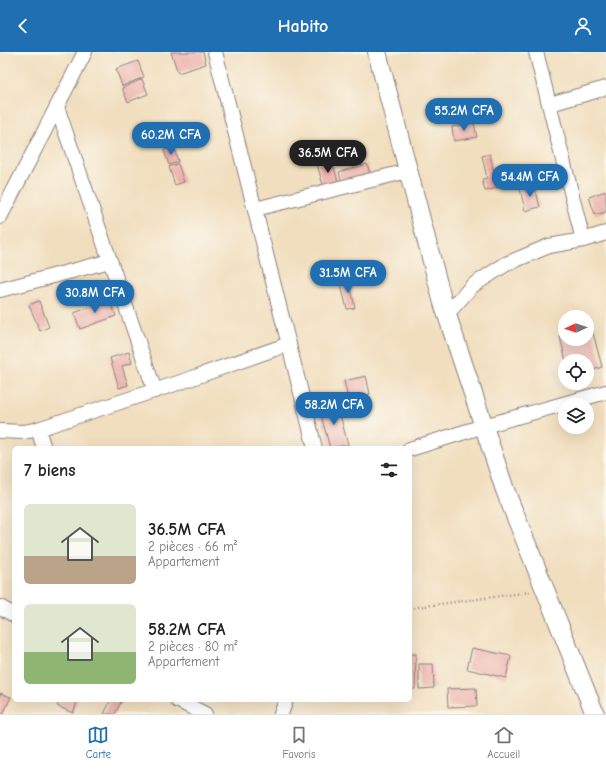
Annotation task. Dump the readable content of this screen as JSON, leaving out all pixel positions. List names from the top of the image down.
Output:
{
  "north": "left",
  "page": {
    "header": "Habito",
    "price": [
      "55.2M CFA",
      "60.2M CFA",
      "36.5M CFA",
      "54.4M CFA",
      "31.5M CFA",
      "30.8M CFA",
      "58.2M CFA"
    ],
    "heading": "7 biens",
    "list": [
      {
        "name": "36.5M CFA",
        "note": "2 pièces · 66 m² · Appartement"
      },
      {
        "name": "58.2M CFA",
        "note": "2 pièces · 80 m² · Appartement"
      }
    ],
    "tabs": ["Carte", "Favoris", "Accueil"]
  }
}
